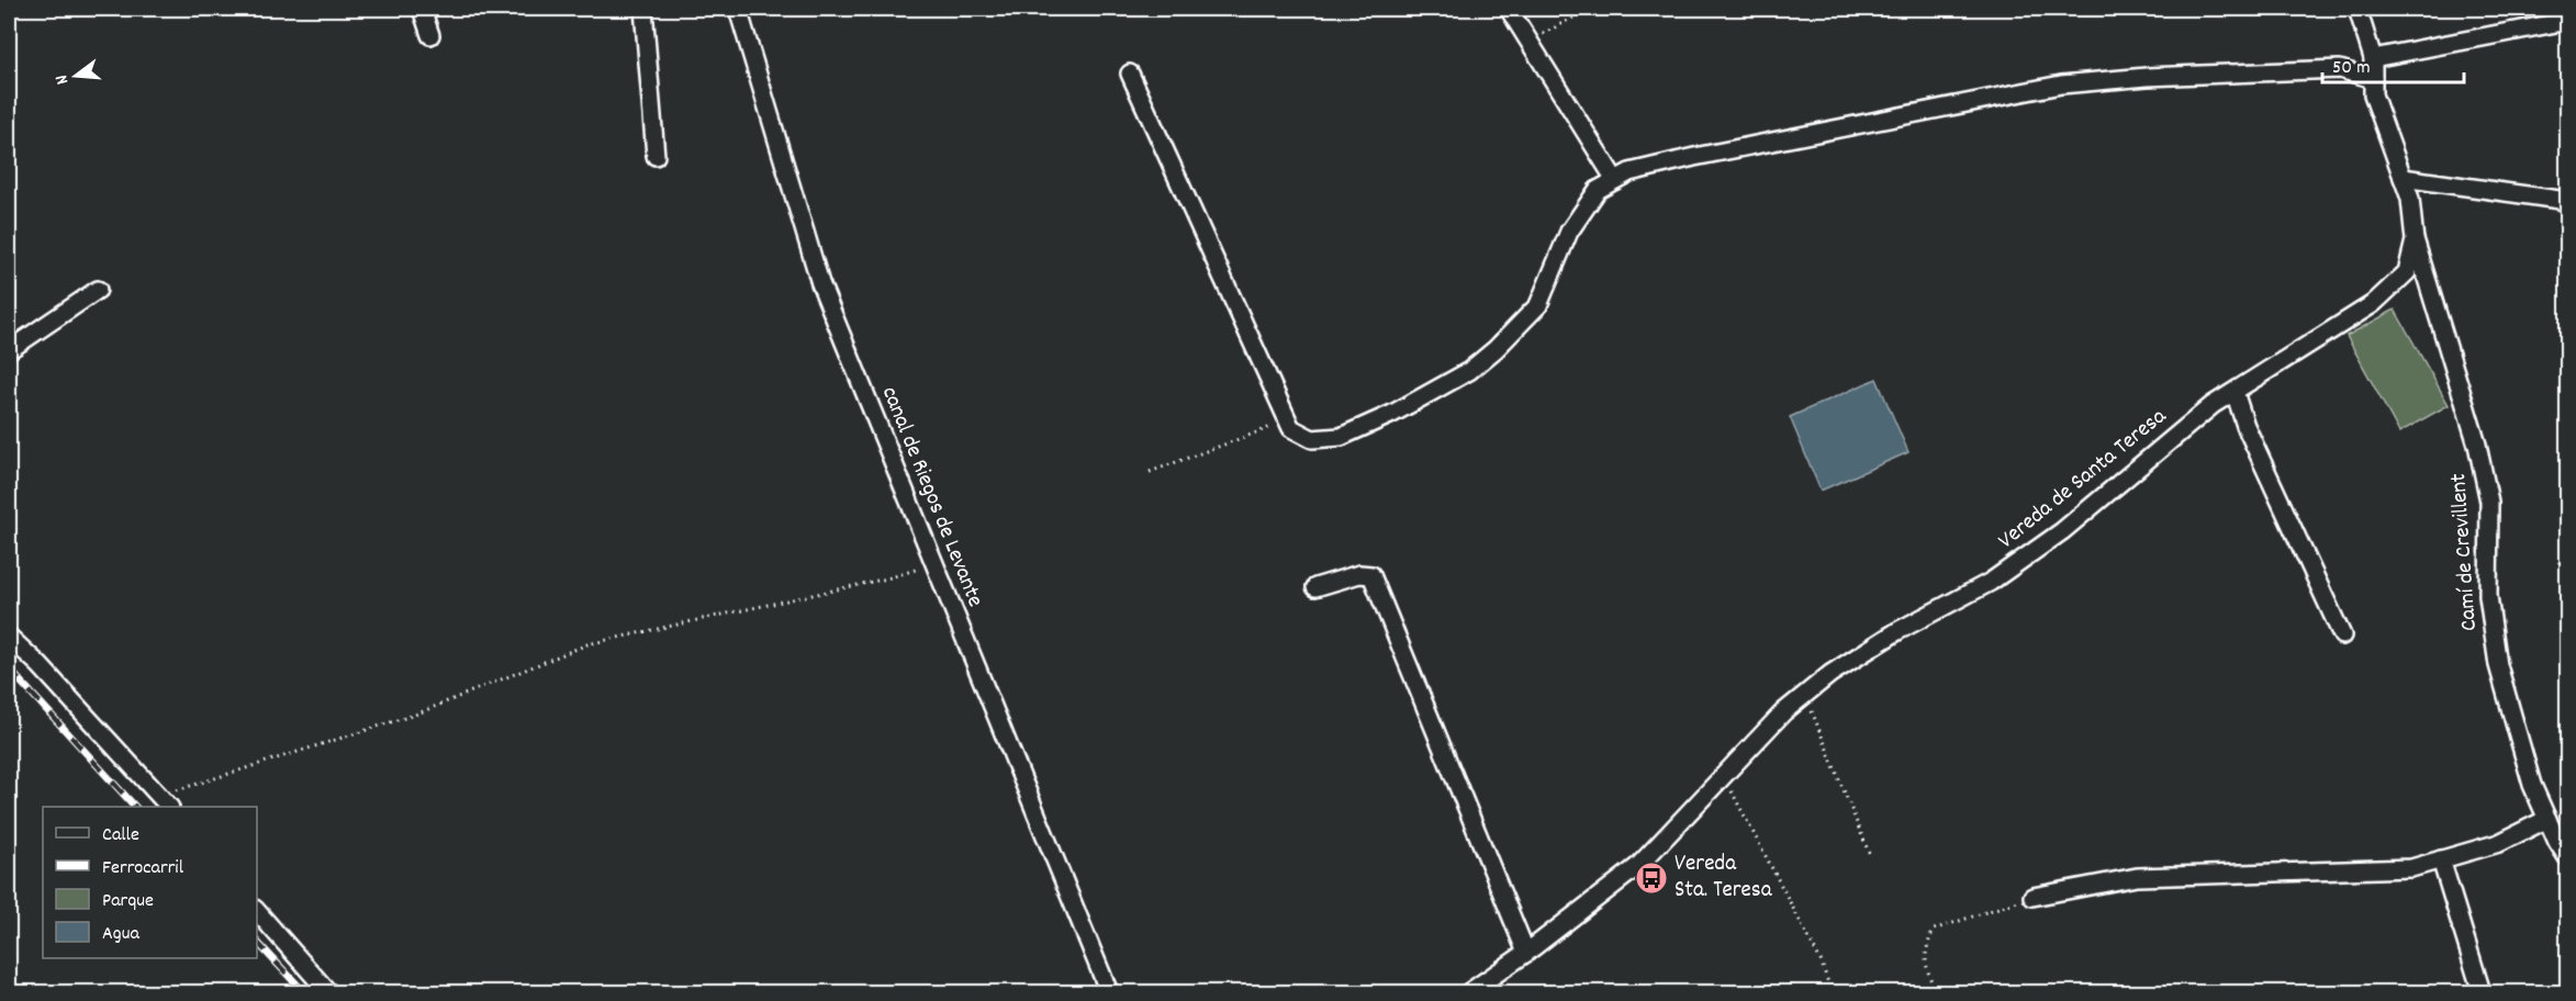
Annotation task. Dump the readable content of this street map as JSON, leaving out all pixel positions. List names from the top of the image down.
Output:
{
  "streets": {
    "street": ["Vereda de Santa Teresa", "canal de Riegos de Levante", "Camí de Crevillent"]
  },
  "crossings": [
    ["Vereda de Santa Teresa", "Camí de Crevillent"]
  ],
  "places": {
    "bus stop": ["Vereda Sta. Teresa"]
  },
  "legend": [
    "Calle",
    "Ferrocarril",
    "Parque",
    "Agua"
  ],
  "scale_bar": "50 m",
  "north": "left"
}
